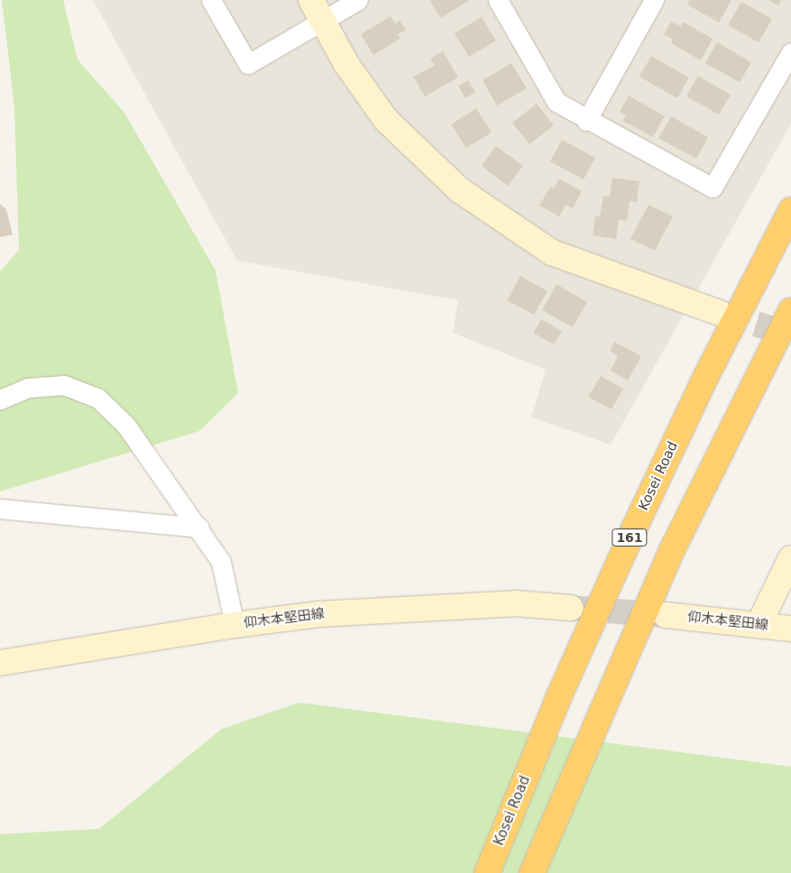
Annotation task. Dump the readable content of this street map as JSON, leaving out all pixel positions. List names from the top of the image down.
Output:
{
  "streets": {
    "highway": ["Kosei Road", "161"],
    "main road": ["仰木本堅田線"]
  }
}
